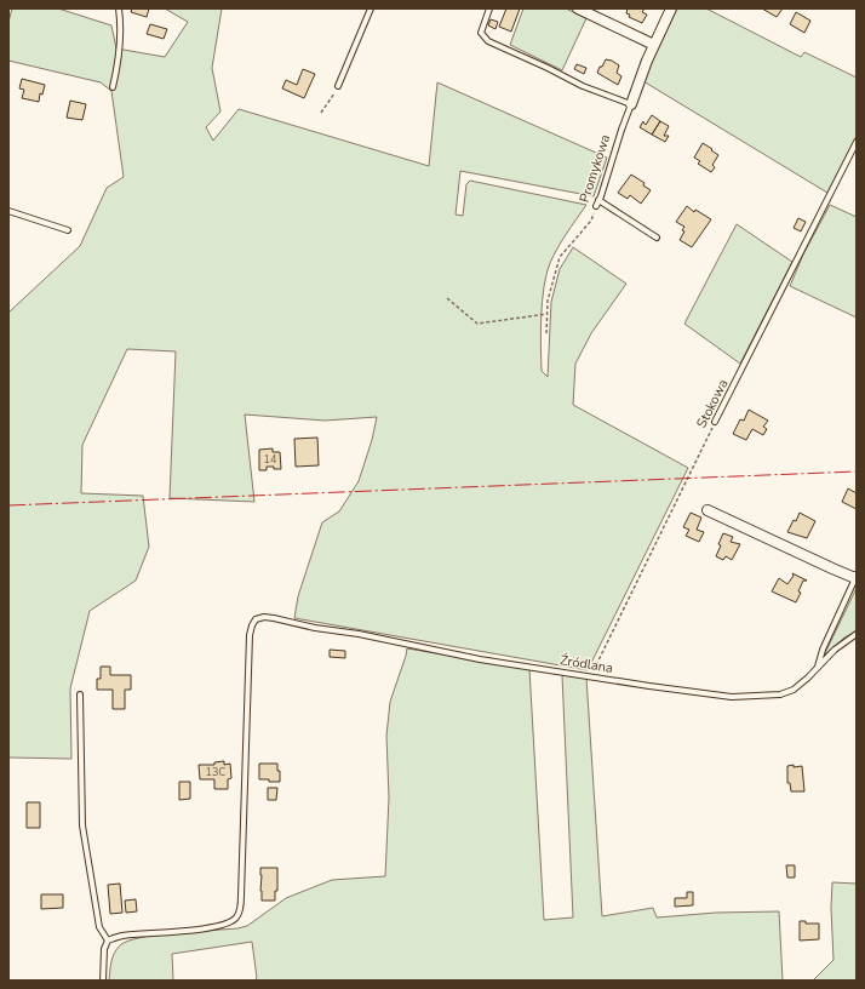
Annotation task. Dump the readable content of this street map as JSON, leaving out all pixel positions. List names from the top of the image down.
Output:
{
  "streets": {
    "street": ["Promykowa"],
    "lane": ["Stokowa", "Źródlana"]
  },
  "crossings": [
    ["Stokowa", "Źródlana"]
  ],
  "house_numbers": ["14", "13C"]
}
